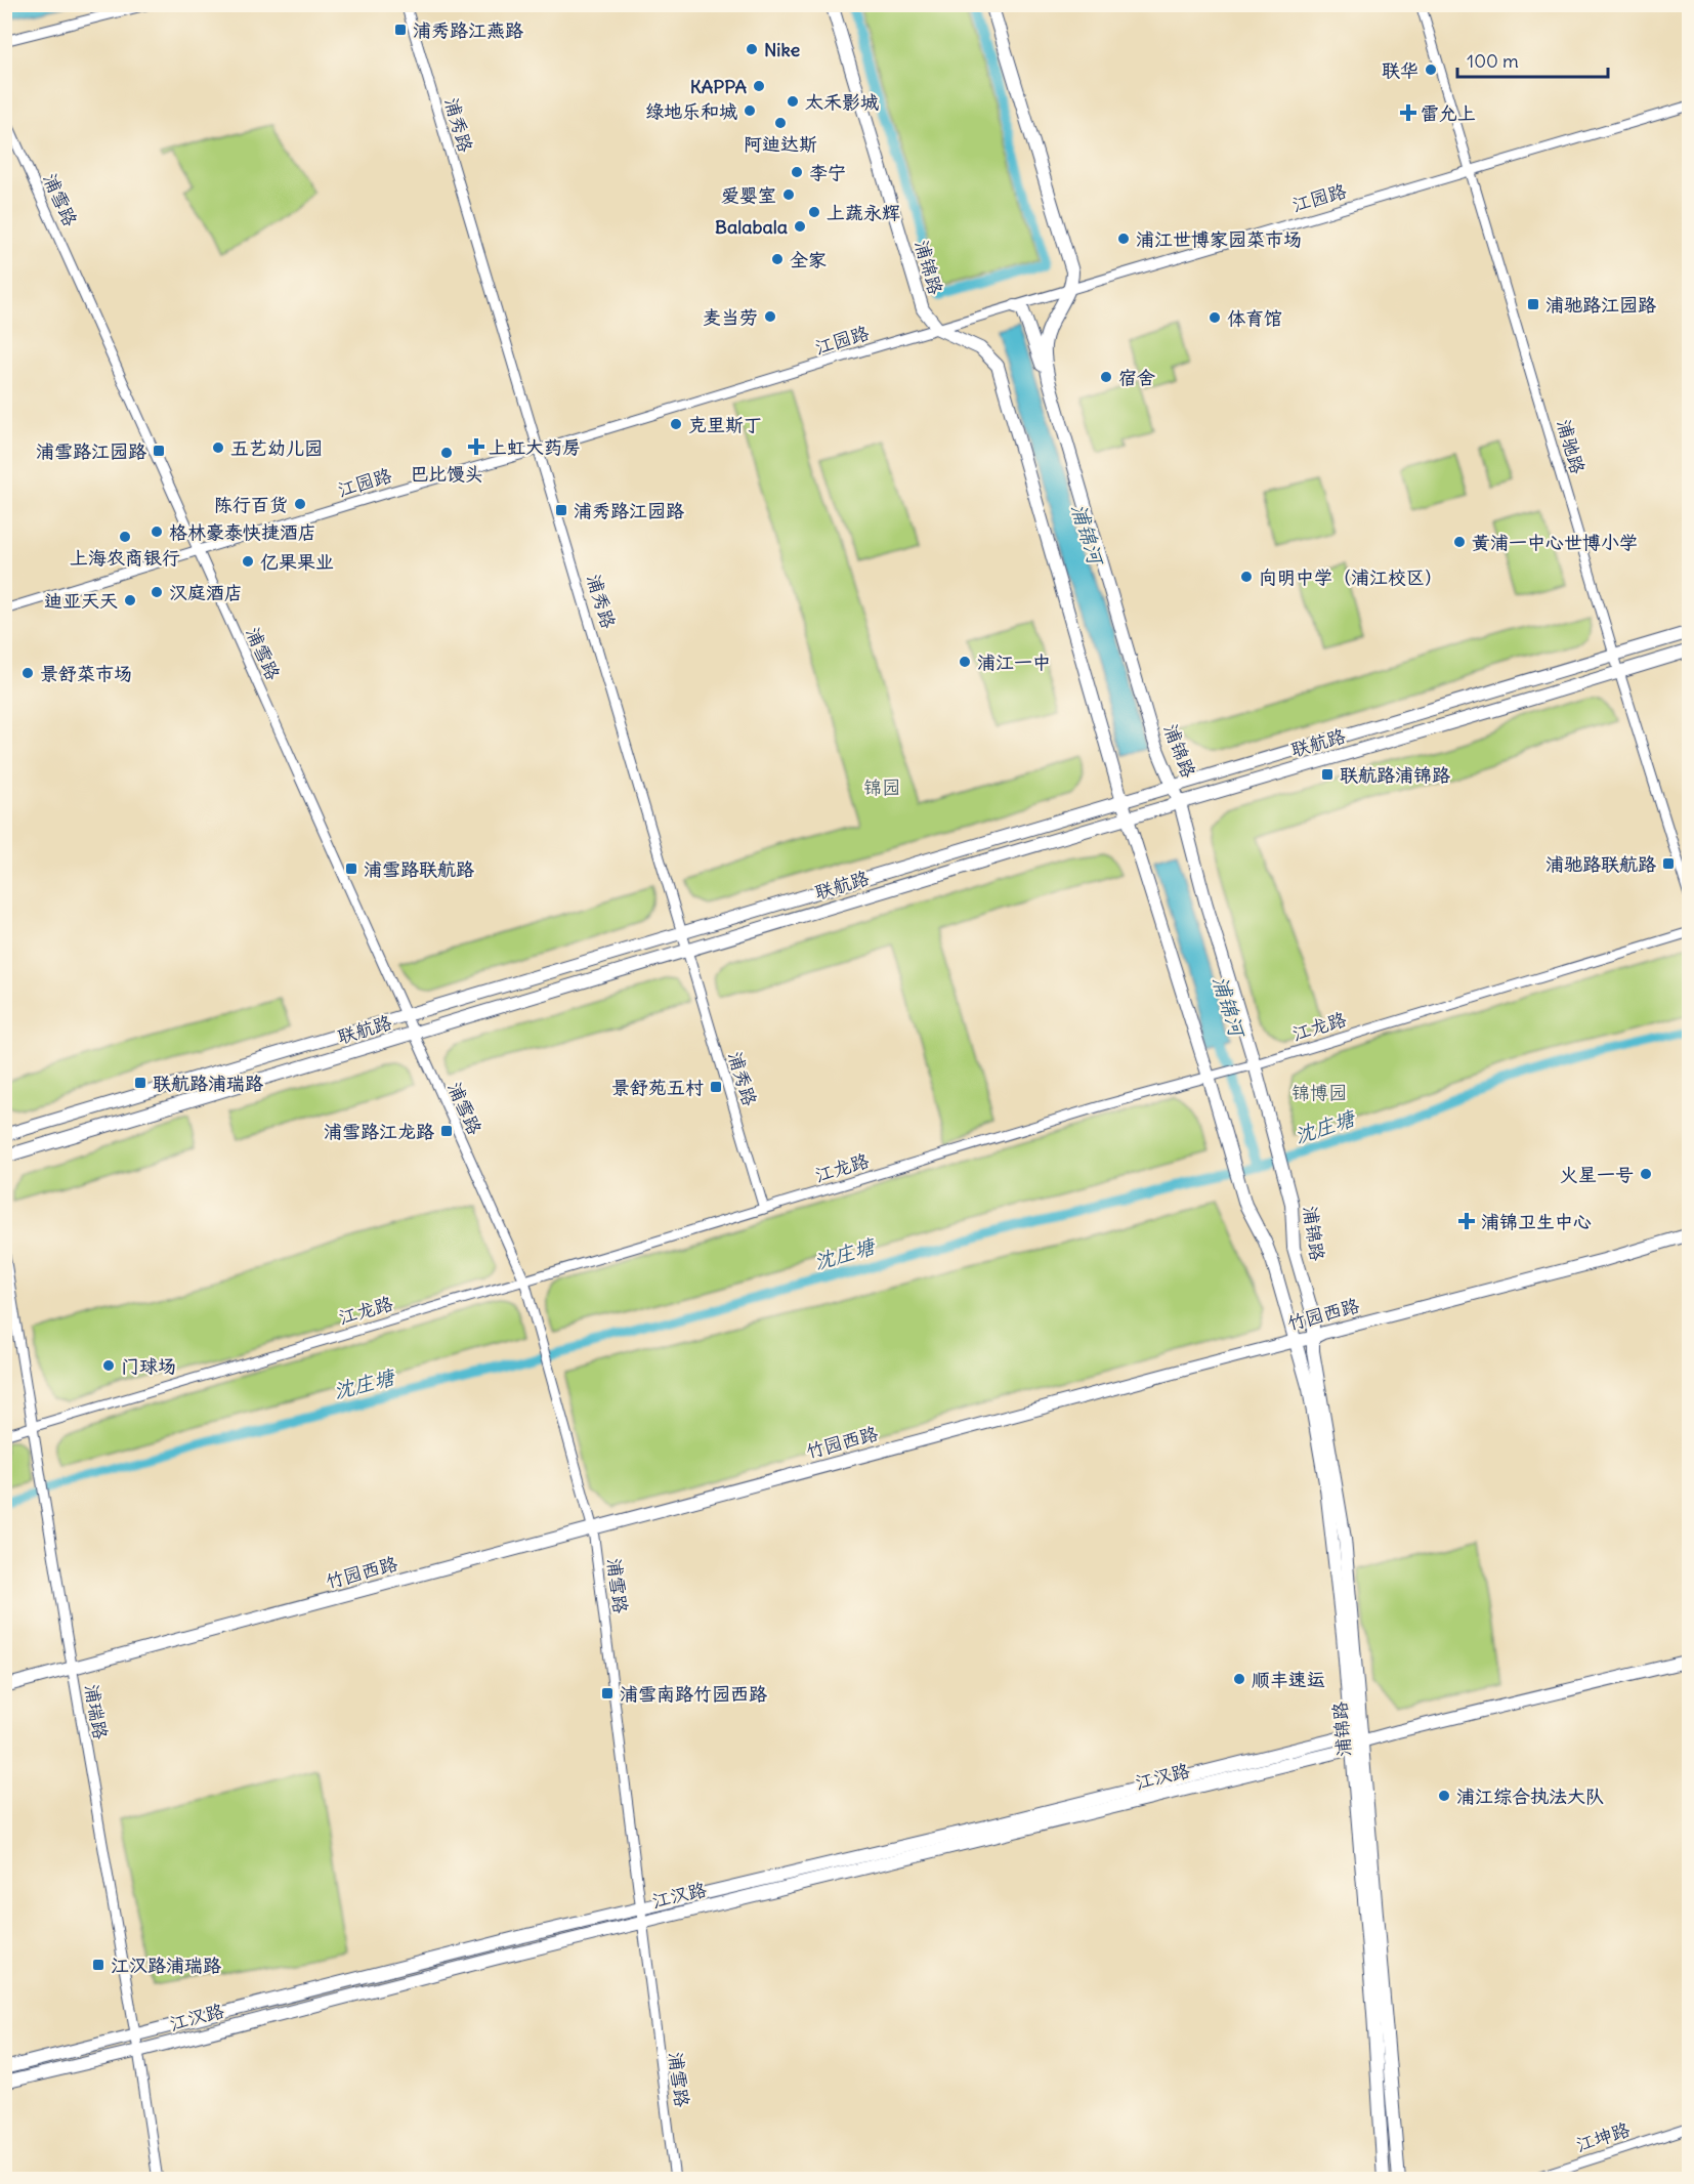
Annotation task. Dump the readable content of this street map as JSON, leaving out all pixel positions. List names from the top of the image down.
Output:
{
  "streets": {
    "street": [
      "浦秀路",
      "江园路",
      "浦雪路",
      "浦锦路",
      "浦驰路",
      "联航路",
      "江龙路",
      "竹园西路",
      "浦瑞路",
      "江汉路",
      "江坤路"
    ]
  },
  "crossings": [
    ["浦秀路", "江园路"],
    ["浦秀路", "联航路"],
    ["浦秀路", "江龙路"],
    ["江园路", "浦雪路"],
    ["江园路", "浦锦路"],
    ["江园路", "浦驰路"],
    ["浦雪路", "联航路"],
    ["浦雪路", "江龙路"],
    ["浦雪路", "竹园西路"],
    ["浦雪路", "江汉路"],
    ["浦锦路", "联航路"],
    ["浦锦路", "江龙路"],
    ["浦锦路", "竹园西路"],
    ["浦锦路", "江汉路"],
    ["浦驰路", "联航路"],
    ["江龙路", "浦瑞路"],
    ["竹园西路", "浦瑞路"],
    ["浦瑞路", "江汉路"]
  ],
  "water": ["浦锦河", "沈庄塘"],
  "parks": ["锦园", "锦博园"],
  "places": {
    "transit": [
      "浦秀路江燕路",
      "浦驰路江园路",
      "浦雪路江园路",
      "浦秀路江园路",
      "联航路浦锦路",
      "浦驰路联航路",
      "浦雪路联航路",
      "联航路浦瑞路",
      "景舒苑五村",
      "浦雪路江龙路",
      "浦雪南路竹园西路",
      "江汉路浦瑞路"
    ],
    "other": [
      "Nike",
      "联华",
      "KAPPA",
      "太禾影城",
      "绿地乐和城",
      "阿迪达斯",
      "李宁",
      "爱婴室",
      "上蔬永辉",
      "Balabala",
      "浦江世博家园菜市场",
      "全家",
      "麦当劳",
      "体育馆",
      "宿舍",
      "克里斯丁",
      "五艺幼儿园",
      "巴比馒头",
      "陈行百货",
      "格林豪泰快捷酒店",
      "上海农商银行",
      "黄浦一中心世博小学",
      "亿果果业",
      "向明中学（浦江校区）",
      "汉庭酒店",
      "迪亚天天",
      "浦江一中",
      "景舒菜市场",
      "火星一号",
      "门球场",
      "顺丰速运",
      "浦江综合执法大队"
    ],
    "health": ["雷允上", "上虹大药房", "浦锦卫生中心"]
  },
  "scale_bar": "100 m"
}
